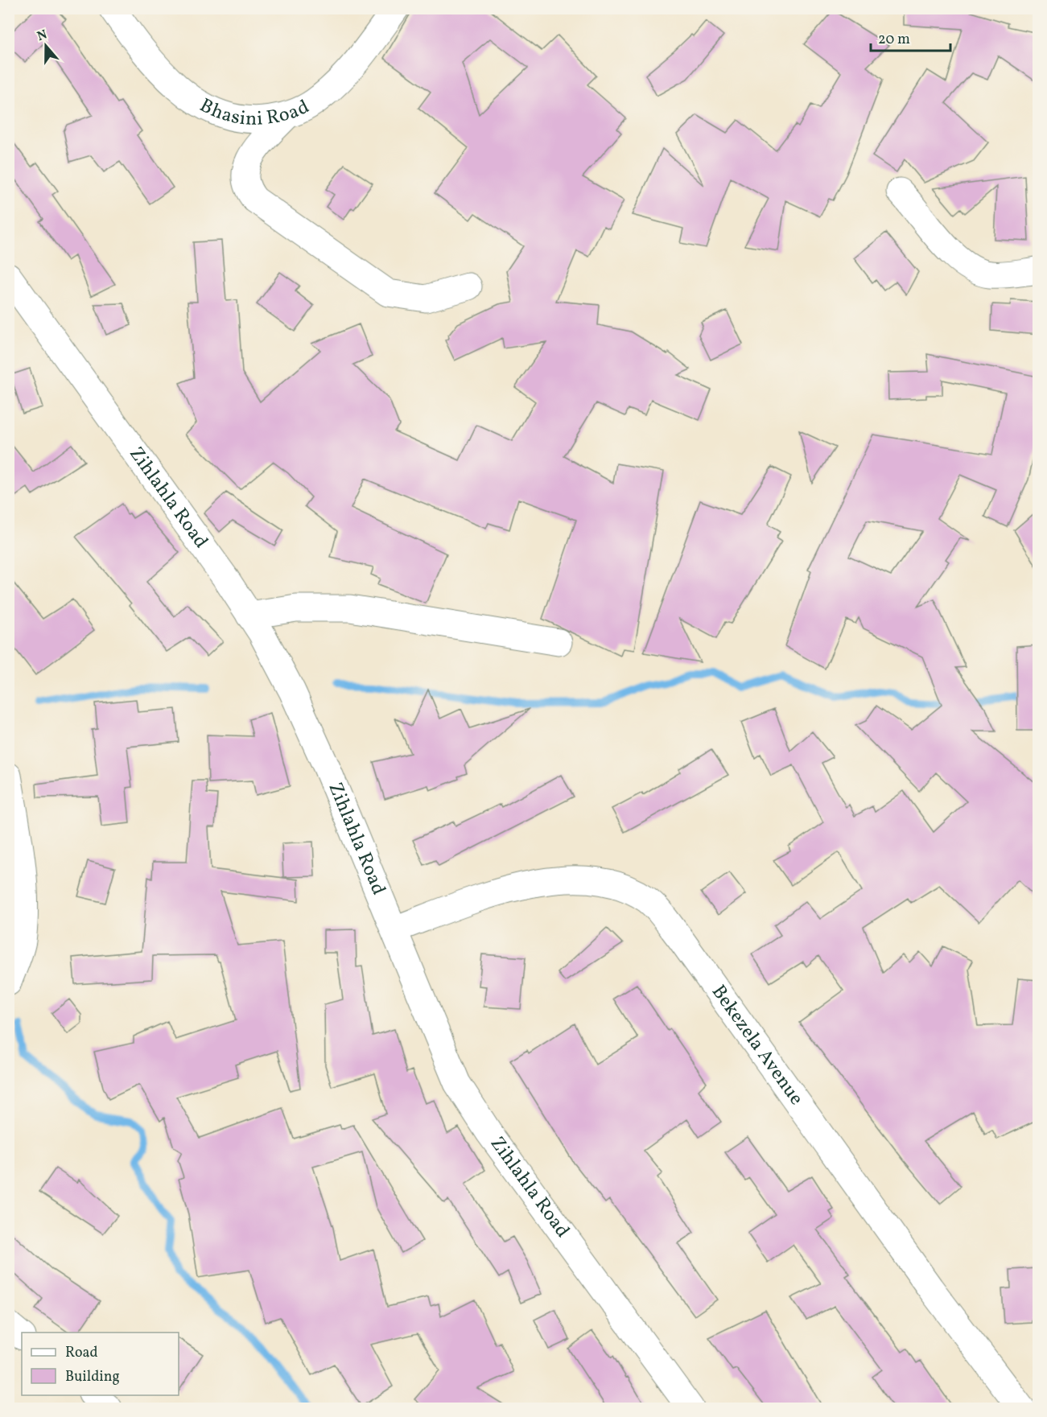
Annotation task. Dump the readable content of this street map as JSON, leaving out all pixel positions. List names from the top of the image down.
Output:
{
  "streets": {
    "street": ["Bhasini Road", "Zihlahla Road", "Bekezela Avenue"]
  },
  "crossings": [
    ["Zihlahla Road", "Bekezela Avenue"]
  ],
  "legend": ["Road", "Building"],
  "scale_bar": "20 m",
  "north": "top"
}
